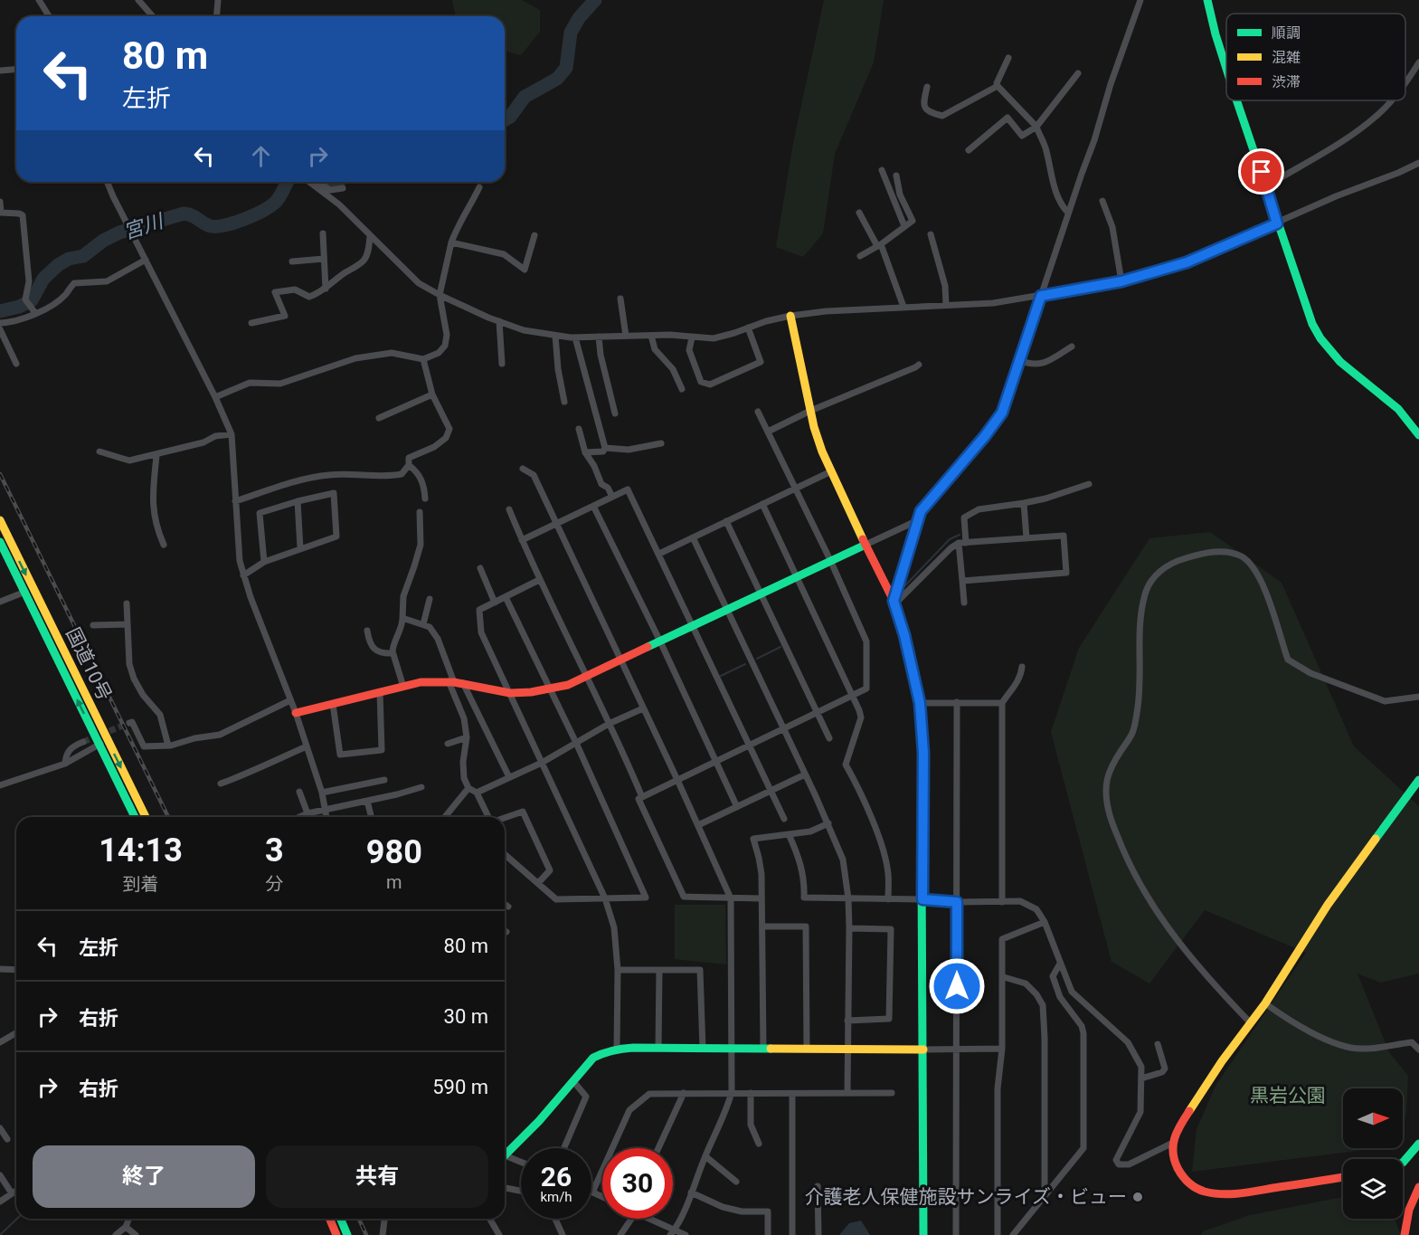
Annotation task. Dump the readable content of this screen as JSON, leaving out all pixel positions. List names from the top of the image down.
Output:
{
  "streets": {
    "main road": ["国道10号"]
  },
  "water": ["宮川"],
  "parks": ["黒岩公園"],
  "places": ["介護老人保健施設サンライズ・ビュー"],
  "legend": ["順調", "混雑", "渋滞"],
  "north": "right",
  "page": {
    "turn": ["80 m", "左折"],
    "eta": [
      "14:13",
      "到着",
      "3",
      "分",
      "980",
      "m"
    ],
    "list": [
      {
        "name": "左折",
        "value": "80 m"
      },
      {
        "name": "右折",
        "value": "30 m"
      },
      {
        "name": "右折",
        "value": "590 m"
      }
    ],
    "buttons": ["終了", "共有"],
    "speed": "26 km/h",
    "limit": "30"
  }
}
